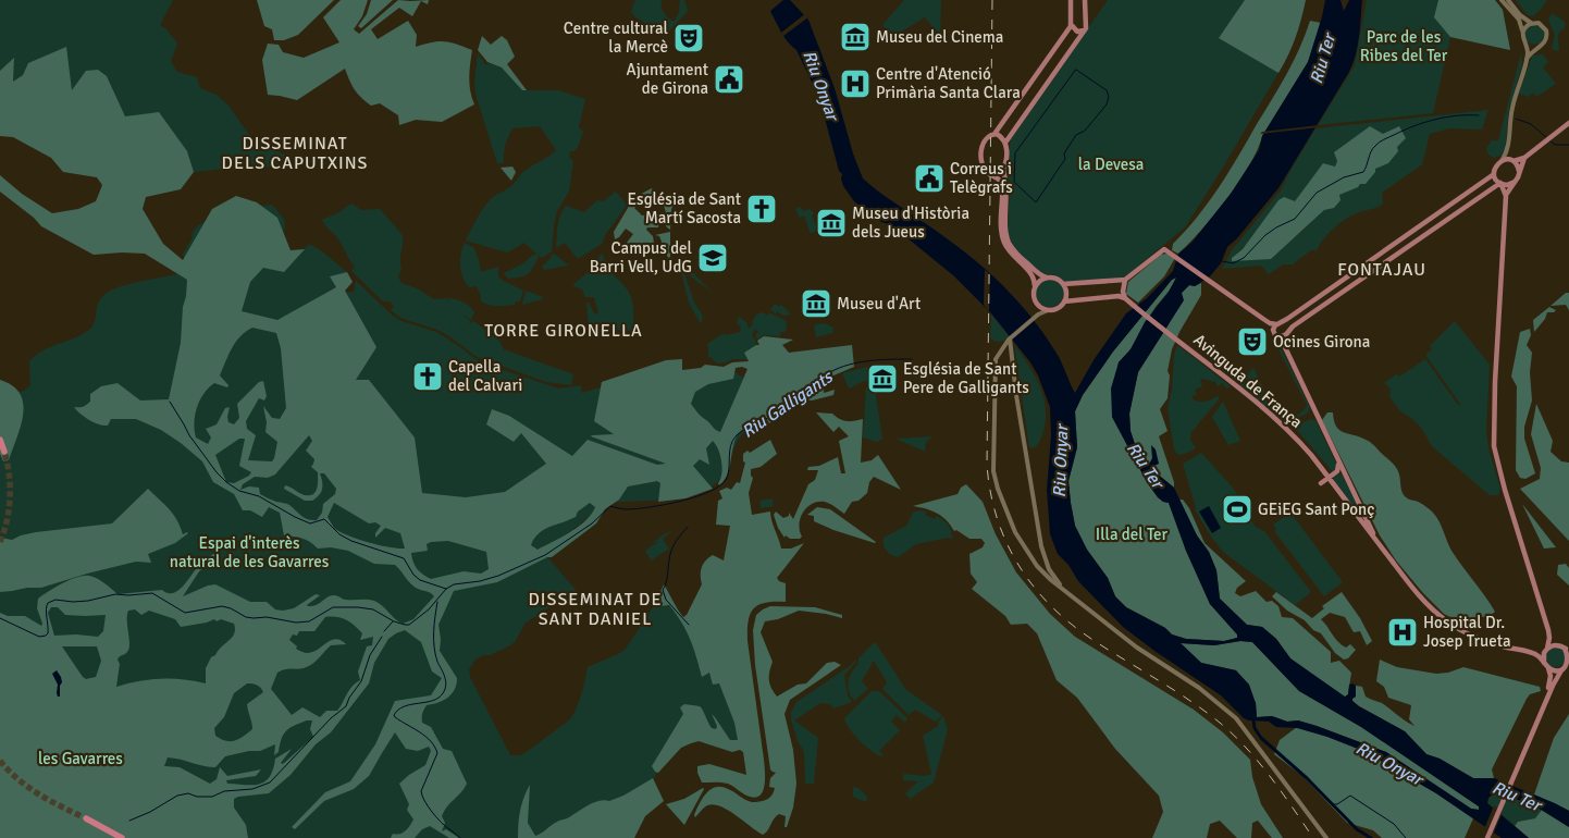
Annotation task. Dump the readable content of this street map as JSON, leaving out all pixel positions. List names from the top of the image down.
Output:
{
  "streets": {
    "main road": ["Avinguda de França"]
  },
  "districts": [
    "DISSEMINAT DELS CAPUTXINS",
    "FONTAJAU",
    "TORRE GIRONELLA",
    "DISSEMINAT DE SANT DANIEL"
  ],
  "water": ["Riu Ter", "Riu Onyar", "Riu Galligants"],
  "parks": [
    "Parc de les Ribes del Ter",
    "la Devesa",
    "Illa del Ter",
    "Espai d'interès natural de les Gavarres",
    "les Gavarres"
  ],
  "places": {
    "museum": [
      "Museu del Cinema",
      "Museu d'Història dels Jueus",
      "Museu d'Art",
      "Església de Sant Pere de Galligants"
    ],
    "theatre": ["Centre cultural la Mercè", "Ocines Girona"],
    "public building": ["Ajuntament de Girona", "Correus i Telègrafs"],
    "hospital": ["Centre d'Atenció Primària Santa Clara", "Hospital Dr. Josep Trueta"],
    "church": ["Església de Sant Martí Sacosta", "Capella del Calvari"],
    "school or university": ["Campus del Barri Vell, UdG"],
    "sports": ["GEiEG Sant Ponç"]
  }
}
